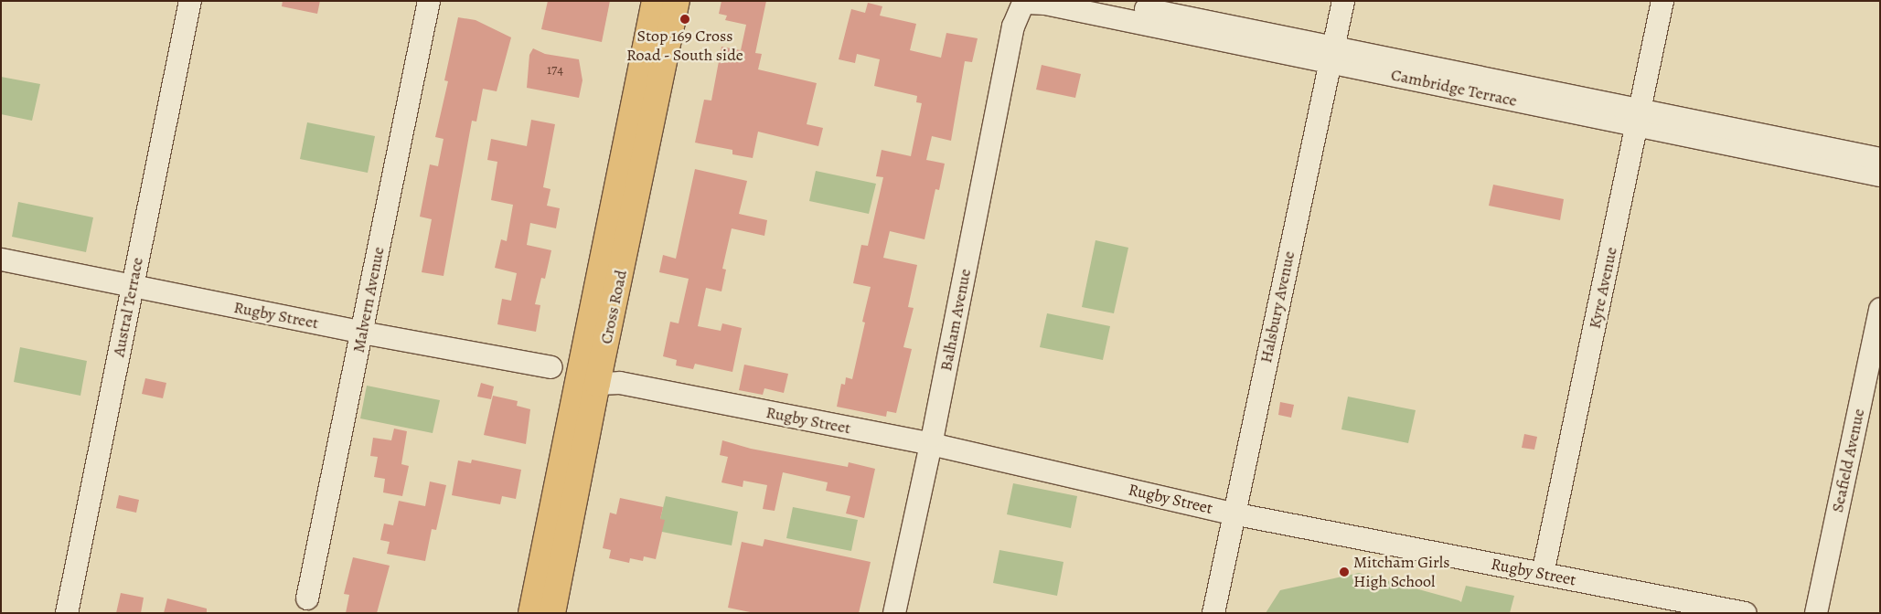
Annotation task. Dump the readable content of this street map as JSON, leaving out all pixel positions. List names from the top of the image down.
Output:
{
  "streets": {
    "highway": ["Cross Road"],
    "street": [
      "Cambridge Terrace",
      "Kyre Avenue",
      "Malvern Avenue",
      "Austral Terrace",
      "Halsbury Avenue",
      "Rugby Street",
      "Balham Avenue",
      "Seafield Avenue"
    ]
  },
  "crossings": [
    ["Cambridge Terrace", "Kyre Avenue"],
    ["Cambridge Terrace", "Halsbury Avenue"],
    ["Cambridge Terrace", "Balham Avenue"],
    ["Kyre Avenue", "Rugby Street"],
    ["Malvern Avenue", "Rugby Street"],
    ["Austral Terrace", "Rugby Street"],
    ["Cross Road", "Rugby Street"],
    ["Halsbury Avenue", "Rugby Street"],
    ["Rugby Street", "Balham Avenue"]
  ],
  "places": ["Stop 169 Cross Road - South side", "Mitcham Girls High School"],
  "house_numbers": ["174"]
}
